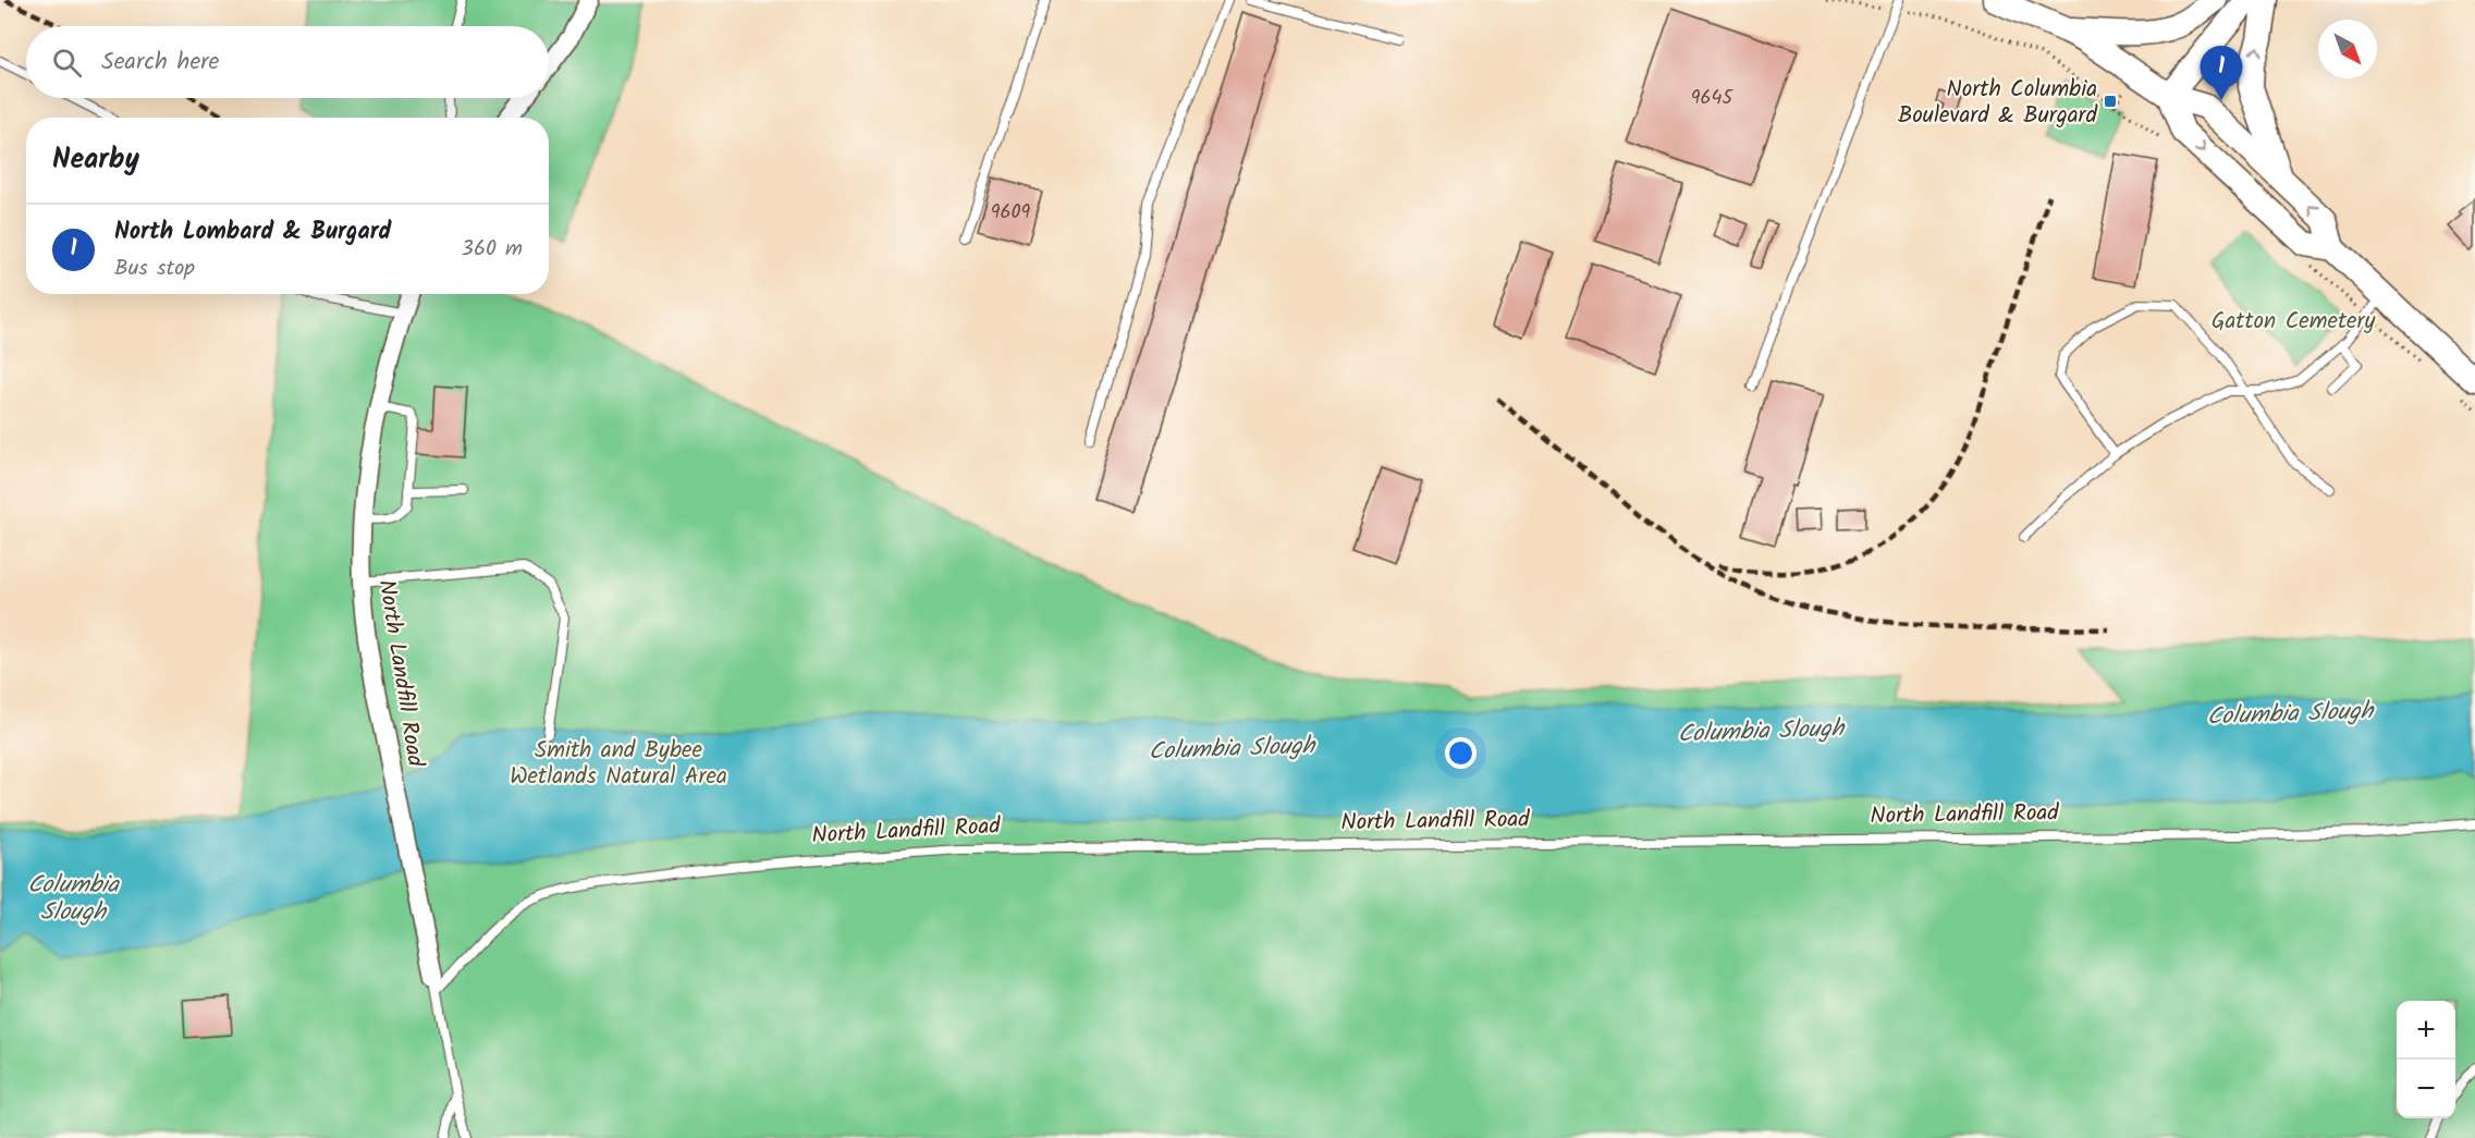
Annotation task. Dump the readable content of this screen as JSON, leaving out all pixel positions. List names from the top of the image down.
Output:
{
  "streets": {
    "street": ["North Landfill Road"]
  },
  "water": ["Columbia Slough"],
  "parks": ["Gatton Cemetery", "Smith and Bybee Wetlands Natural Area"],
  "places": {
    "transit": ["North Columbia Boulevard & Burgard"]
  },
  "house_numbers": ["9645", "9609"],
  "north": "bottom right",
  "page": {
    "search": "Search here",
    "pins": "1",
    "heading": "Nearby",
    "list": [
      {
        "mark": "1",
        "name": "North Lombard & Burgard",
        "note": "Bus stop",
        "value": "360 m"
      }
    ],
    "map_buttons": ["+", "−"]
  }
}
